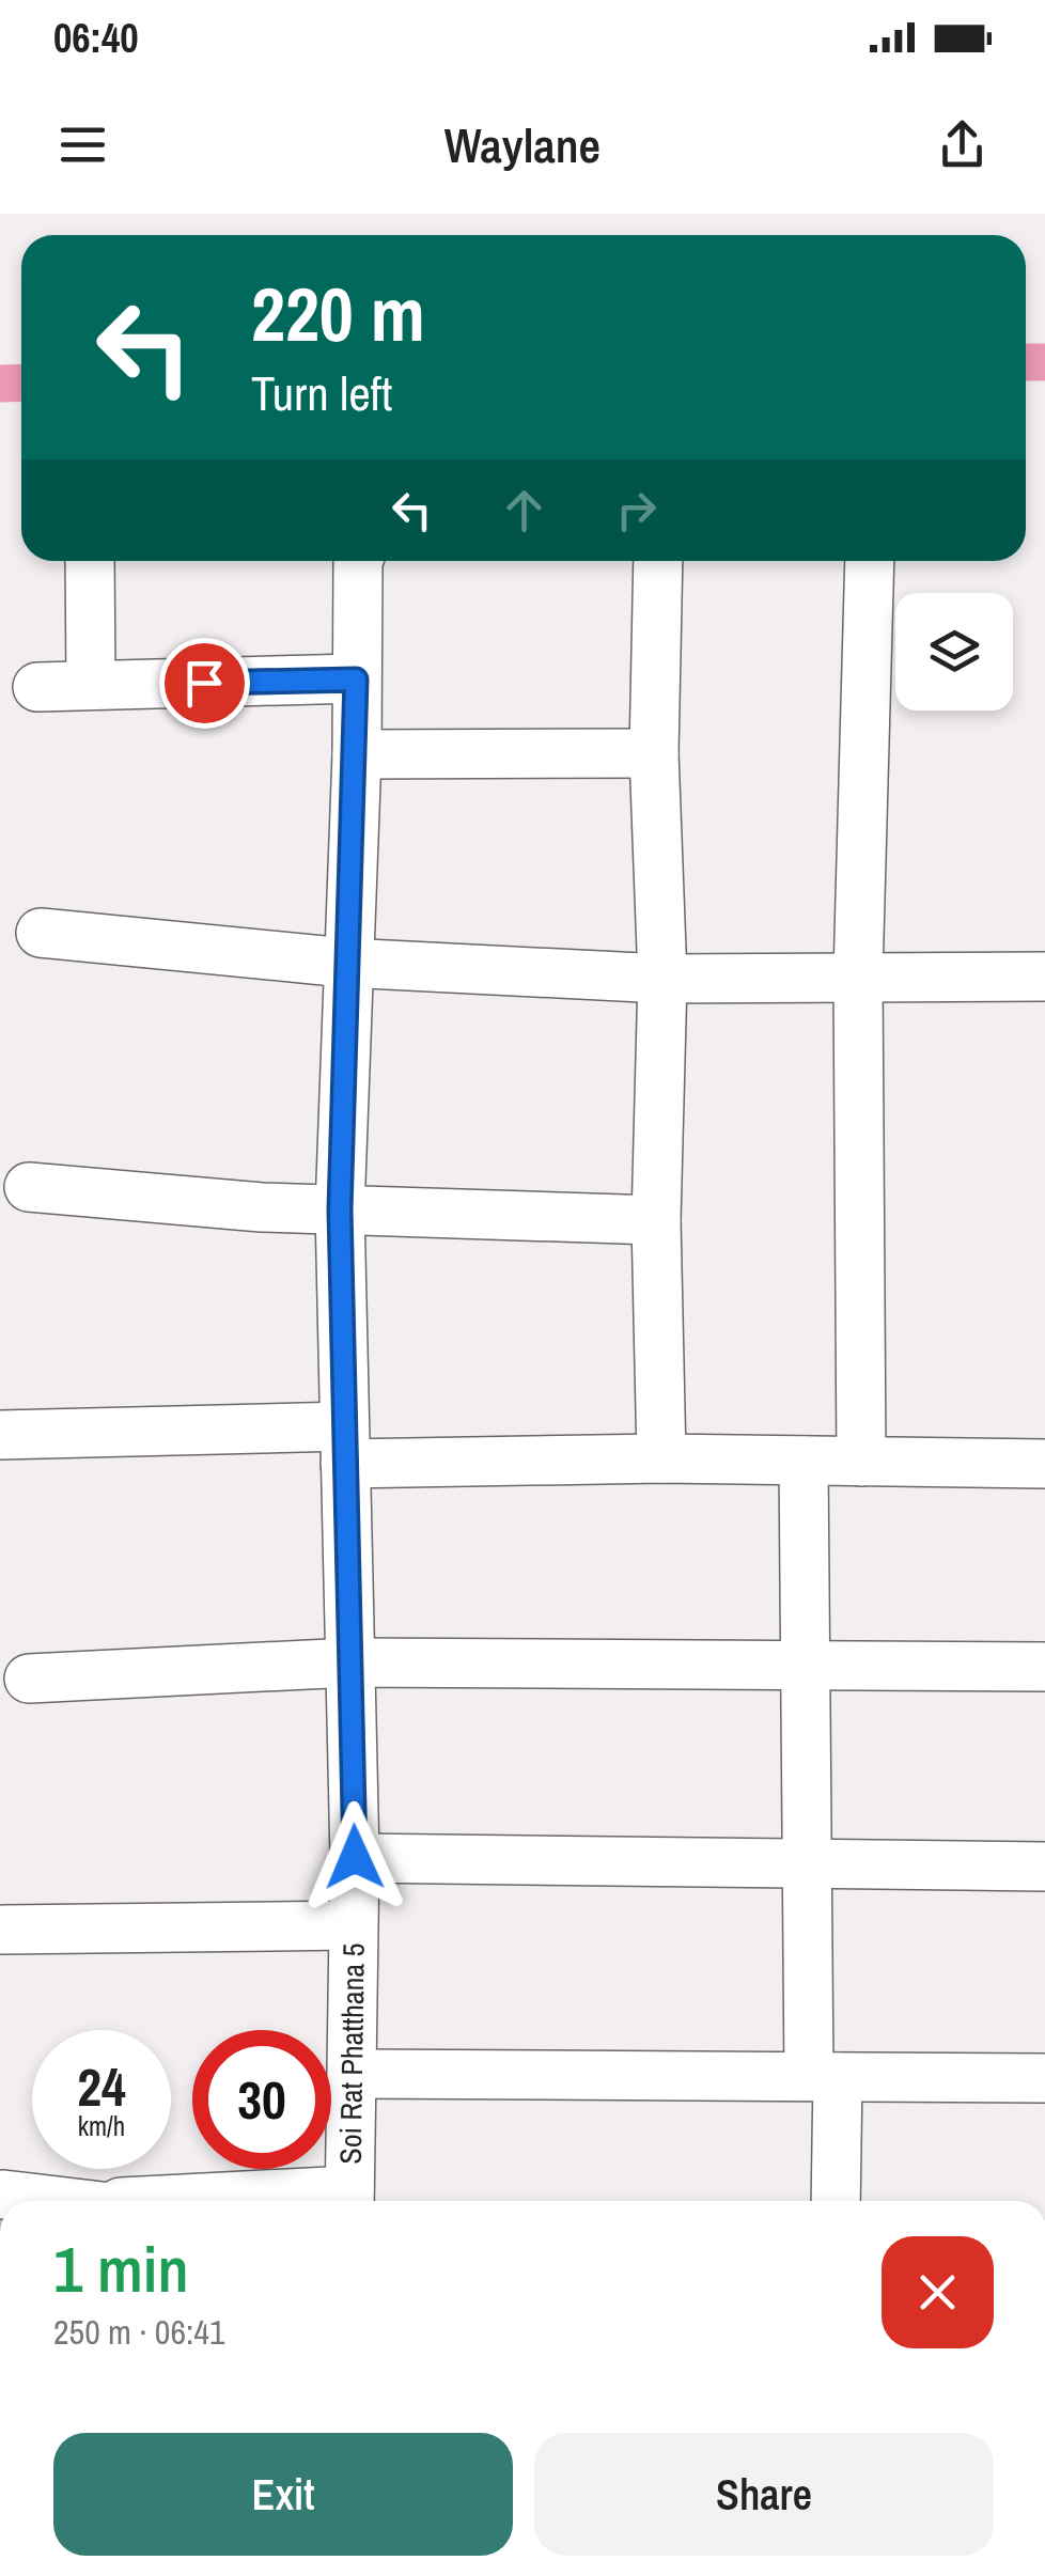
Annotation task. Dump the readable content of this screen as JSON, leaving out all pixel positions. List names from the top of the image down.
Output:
{
  "streets": {
    "street": ["Soi Rat Phatthana 5"]
  },
  "page": {
    "status": "06:40",
    "header": "Waylane",
    "turn": ["220 m", "Turn left"],
    "speed": "24 km/h",
    "limit": "30",
    "heading": ["1 min", "250 m · 06:41"],
    "buttons": ["Exit", "Share"]
  }
}
